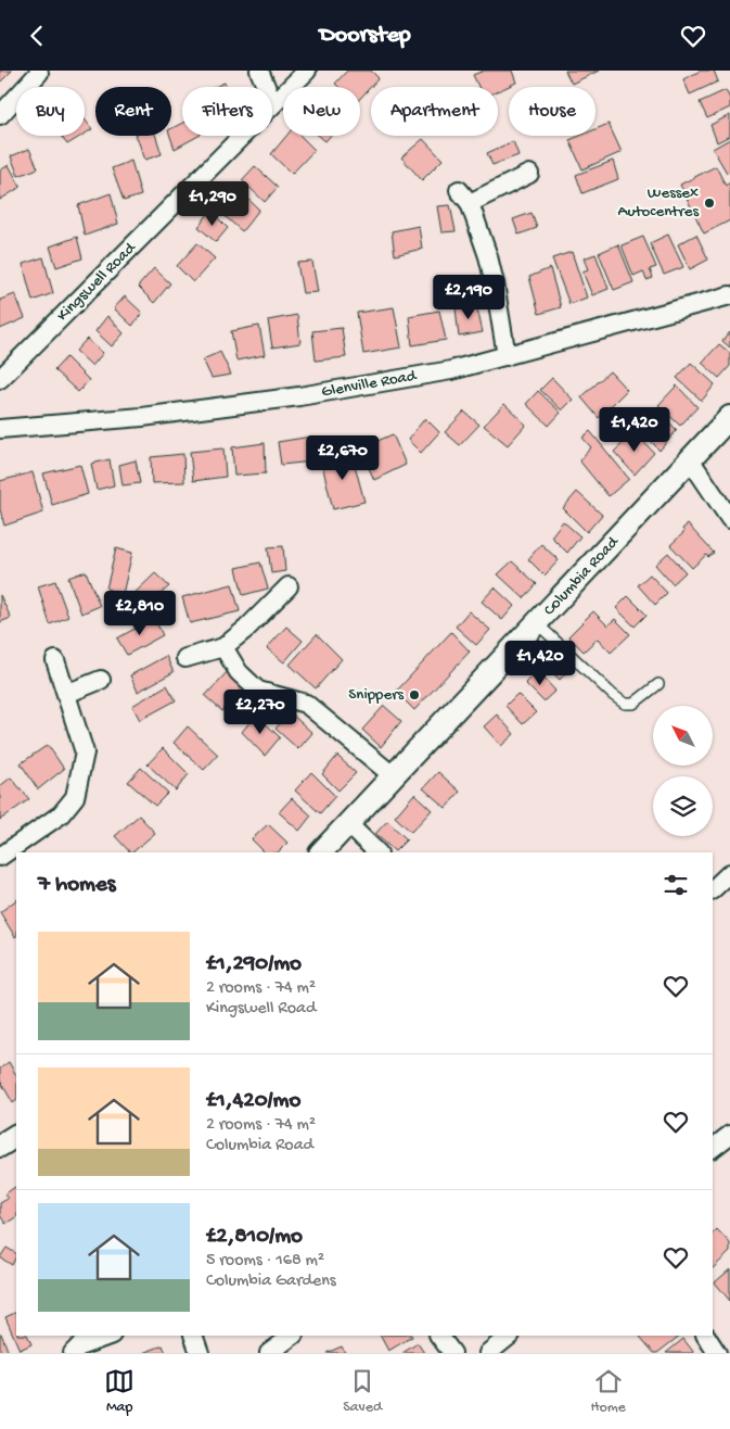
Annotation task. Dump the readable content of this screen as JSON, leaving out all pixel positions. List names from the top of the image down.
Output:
{
  "streets": {
    "street": ["Kingswell Road", "Glenville Road", "Columbia Road"]
  },
  "places": ["Wessex Autocentres", "Snippers"],
  "north": "top left",
  "page": {
    "header": "Doorstep",
    "chip": [
      "Buy",
      "Rent",
      "Filters",
      "New",
      "Apartment",
      "House"
    ],
    "price": [
      "£1,290",
      "£2,190",
      "£1,420",
      "£2,670",
      "£2,810",
      "£1,420",
      "£2,270"
    ],
    "heading": "7 homes",
    "list": [
      {
        "name": "£1,290/mo",
        "note": "2 rooms · 74 m² · Kingswell Road"
      },
      {
        "name": "£1,420/mo",
        "note": "2 rooms · 74 m² · Columbia Road"
      },
      {
        "name": "£2,810/mo",
        "note": "5 rooms · 168 m² · Columbia Gardens"
      }
    ],
    "tabs": ["Map", "Saved", "Home"]
  }
}
